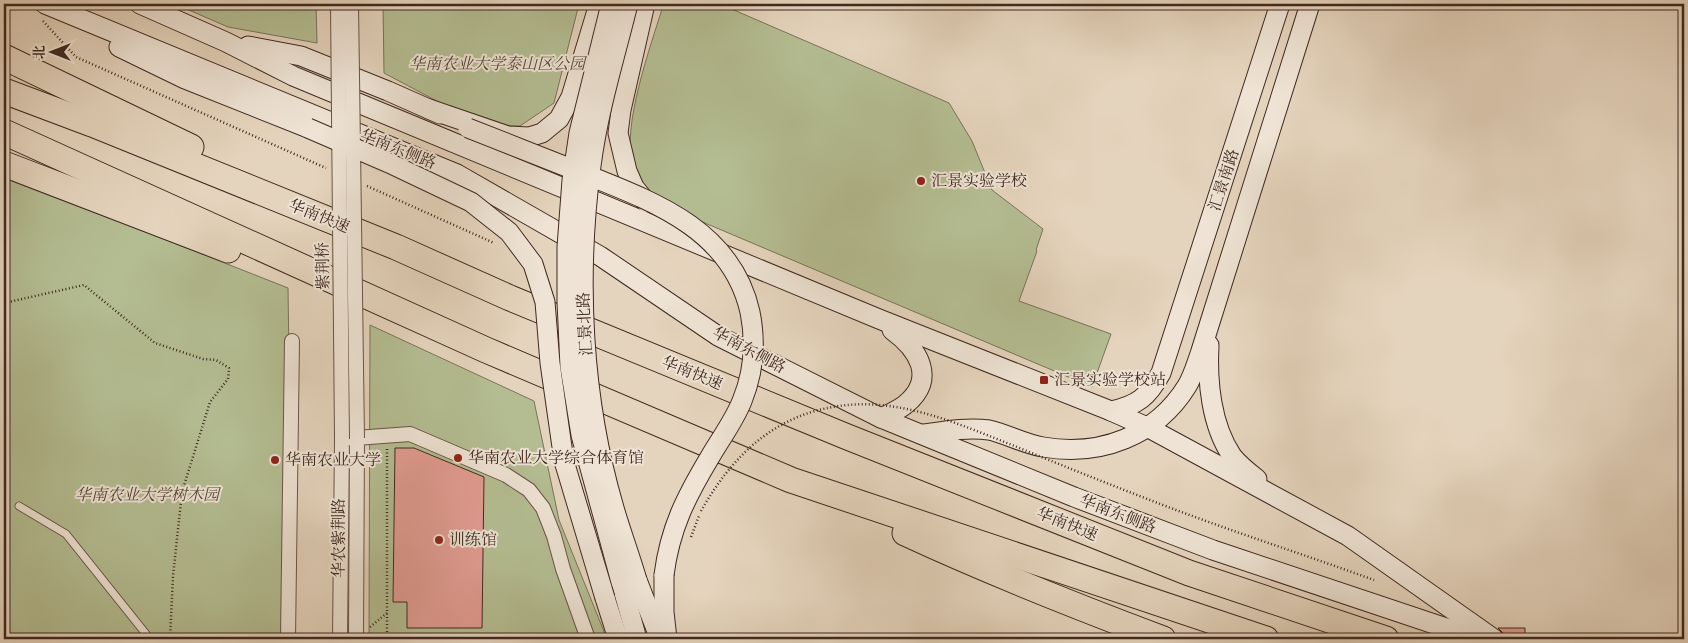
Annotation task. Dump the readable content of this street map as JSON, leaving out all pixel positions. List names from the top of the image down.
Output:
{
  "streets": {
    "highway": ["华南快速"],
    "street": [
      "华南东侧路",
      "汇景南路",
      "紫荆桥",
      "汇景北路",
      "华农紫荆路"
    ]
  },
  "crossings": [
    ["华南东侧路", "汇景南路"],
    ["紫荆桥", "华农紫荆路"]
  ],
  "parks": ["华南农业大学泰山区公园", "华南农业大学树木园"],
  "places": {
    "other": [
      "汇景实验学校",
      "华南农业大学综合体育馆",
      "华南农业大学",
      "训练馆"
    ],
    "transit": ["汇景实验学校站"]
  },
  "north": "left"
}
